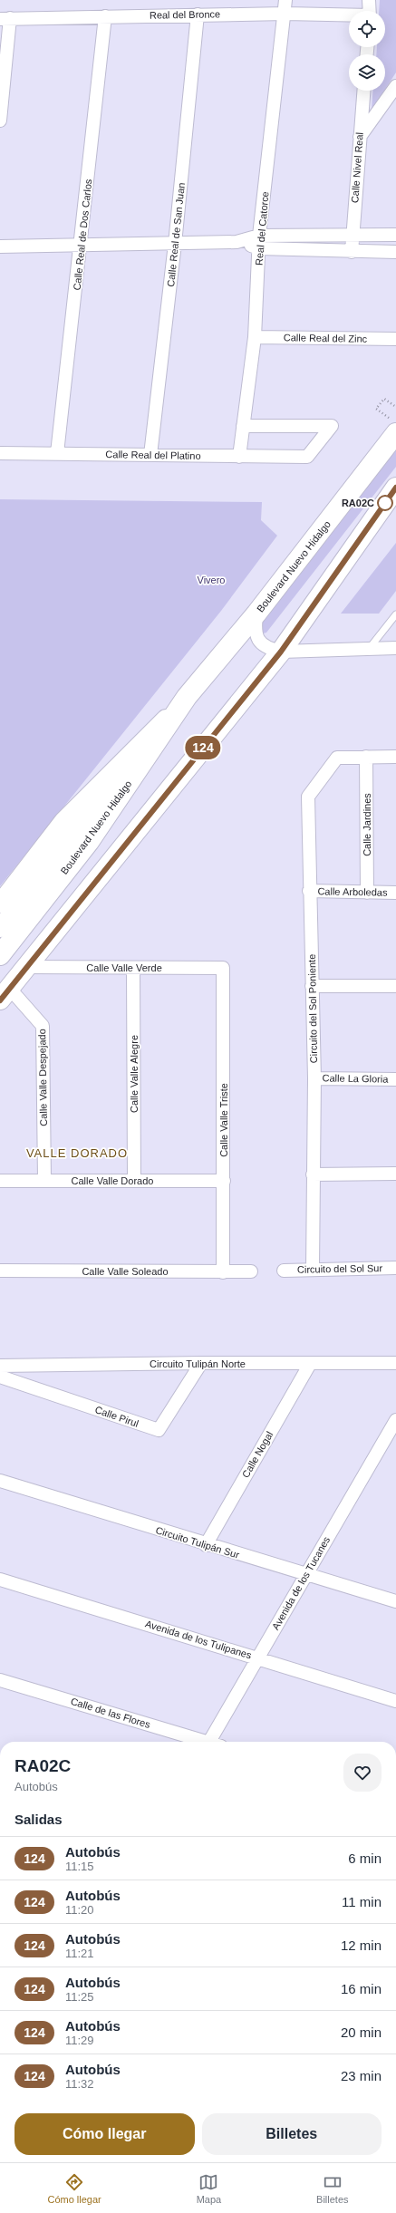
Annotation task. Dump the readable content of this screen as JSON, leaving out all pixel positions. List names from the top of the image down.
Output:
{
  "streets": {
    "main road": ["Boulevard Nuevo Hidalgo"],
    "street": [
      "Real del Bronce",
      "Calle Nivel Real",
      "Real del Catorce",
      "Calle Real de Dos Carlos",
      "Calle Real de San Juan",
      "Calle Real del Zinc",
      "Calle Real del Platino",
      "Calle Jardines",
      "Calle Arboledas",
      "Calle Valle Verde",
      "Circuito del Sol Poniente",
      "Calle Valle Alegre",
      "Calle Valle Despejado",
      "Calle La Gloria",
      "Calle Valle Triste",
      "Calle Valle Dorado",
      "Circuito del Sol Sur",
      "Calle Valle Soleado",
      "Circuito Tulipán Norte",
      "Calle Pirul",
      "Calle Nogal",
      "Circuito Tulipán Sur",
      "Avenida de los Tucanes",
      "Avenida de los Tulipanes",
      "Calle de las Flores"
    ]
  },
  "crossings": [
    ["Real del Bronce", "Real del Catorce"],
    ["Real del Bronce", "Calle Real de Dos Carlos"],
    ["Real del Bronce", "Calle Real de San Juan"],
    ["Real del Catorce", "Calle Real del Zinc"],
    ["Real del Catorce", "Calle Real del Platino"],
    ["Calle Real de Dos Carlos", "Calle Real del Platino"],
    ["Calle Real de San Juan", "Calle Real del Platino"],
    ["Calle Jardines", "Calle Arboledas"],
    ["Calle Jardines", "Circuito del Sol Poniente"],
    ["Calle Arboledas", "Circuito del Sol Poniente"],
    ["Calle Valle Verde", "Calle Valle Alegre"],
    ["Calle Valle Verde", "Calle Valle Triste"],
    ["Circuito del Sol Poniente", "Calle La Gloria"],
    ["Circuito del Sol Poniente", "Circuito del Sol Sur"],
    ["Calle Valle Alegre", "Calle Valle Dorado"],
    ["Calle Valle Despejado", "Calle Valle Dorado"],
    ["Calle Valle Triste", "Calle Valle Dorado"],
    ["Calle Valle Triste", "Calle Valle Soleado"],
    ["Circuito Tulipán Norte", "Calle Pirul"],
    ["Circuito Tulipán Norte", "Calle Nogal"],
    ["Calle Nogal", "Circuito Tulipán Sur"],
    ["Circuito Tulipán Sur", "Avenida de los Tucanes"],
    ["Avenida de los Tucanes", "Avenida de los Tulipanes"]
  ],
  "districts": ["VALLE DORADO"],
  "parks": ["Vivero"],
  "places": ["RA02C"],
  "lines": ["bus line 124"],
  "page": {
    "on_map": "124",
    "heading": [
      ["RA02C", "Autobús"],
      "Salidas"
    ],
    "list": [
      {
        "mark": "124",
        "name": "Autobús",
        "note": "11:15",
        "value": "6 min"
      },
      {
        "mark": "124",
        "name": "Autobús",
        "note": "11:20",
        "value": "11 min"
      },
      {
        "mark": "124",
        "name": "Autobús",
        "note": "11:21",
        "value": "12 min"
      },
      {
        "mark": "124",
        "name": "Autobús",
        "note": "11:25",
        "value": "16 min"
      },
      {
        "mark": "124",
        "name": "Autobús",
        "note": "11:29",
        "value": "20 min"
      },
      {
        "mark": "124",
        "name": "Autobús",
        "note": "11:32",
        "value": "23 min"
      }
    ],
    "buttons": ["Cómo llegar", "Billetes"],
    "tabs": ["Cómo llegar", "Mapa", "Billetes"]
  }
}
